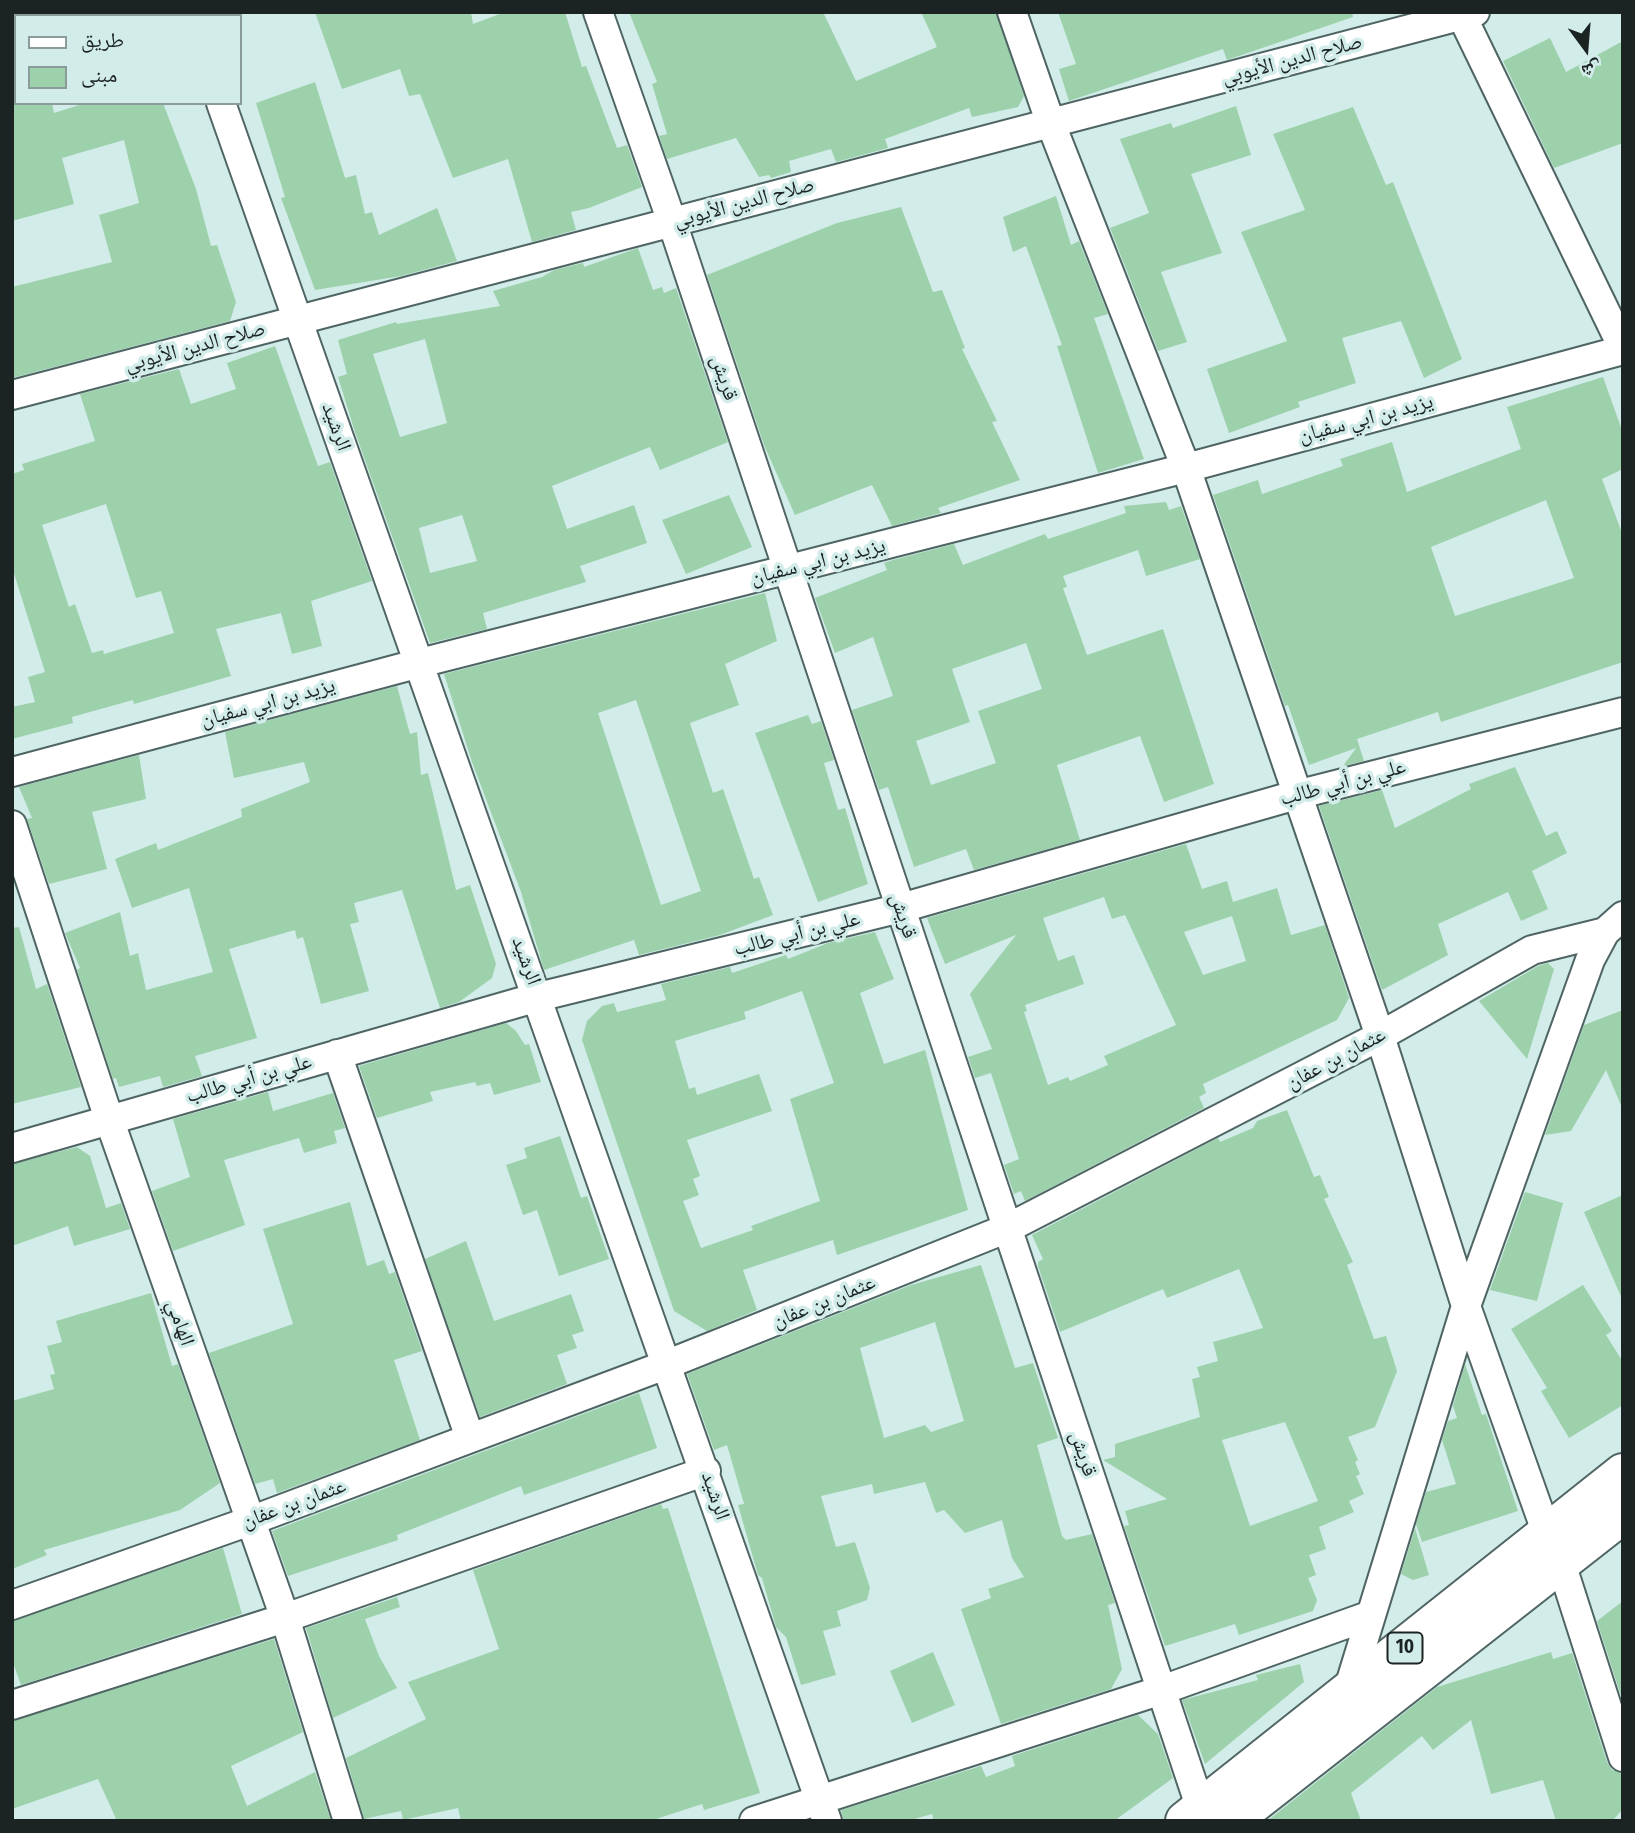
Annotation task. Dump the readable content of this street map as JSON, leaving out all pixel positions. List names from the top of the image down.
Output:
{
  "streets": {
    "highway": ["10"],
    "street": [
      "صلاح الدين الأيوبي",
      "قريش",
      "يزيد بن ابي سفيان",
      "الرشيد",
      "علي بن أبي طالب",
      "عثمان بن عفان",
      "الهامي"
    ]
  },
  "crossings": [
    ["صلاح الدين الأيوبي", "قريش"],
    ["صلاح الدين الأيوبي", "الرشيد"],
    ["قريش", "يزيد بن ابي سفيان"],
    ["قريش", "علي بن أبي طالب"],
    ["قريش", "عثمان بن عفان"],
    ["قريش", "10"],
    ["يزيد بن ابي سفيان", "الرشيد"],
    ["الرشيد", "علي بن أبي طالب"],
    ["الرشيد", "عثمان بن عفان"],
    ["علي بن أبي طالب", "الهامي"],
    ["عثمان بن عفان", "الهامي"]
  ],
  "legend": ["طريق", "مبنى"],
  "north": "bottom"
}
